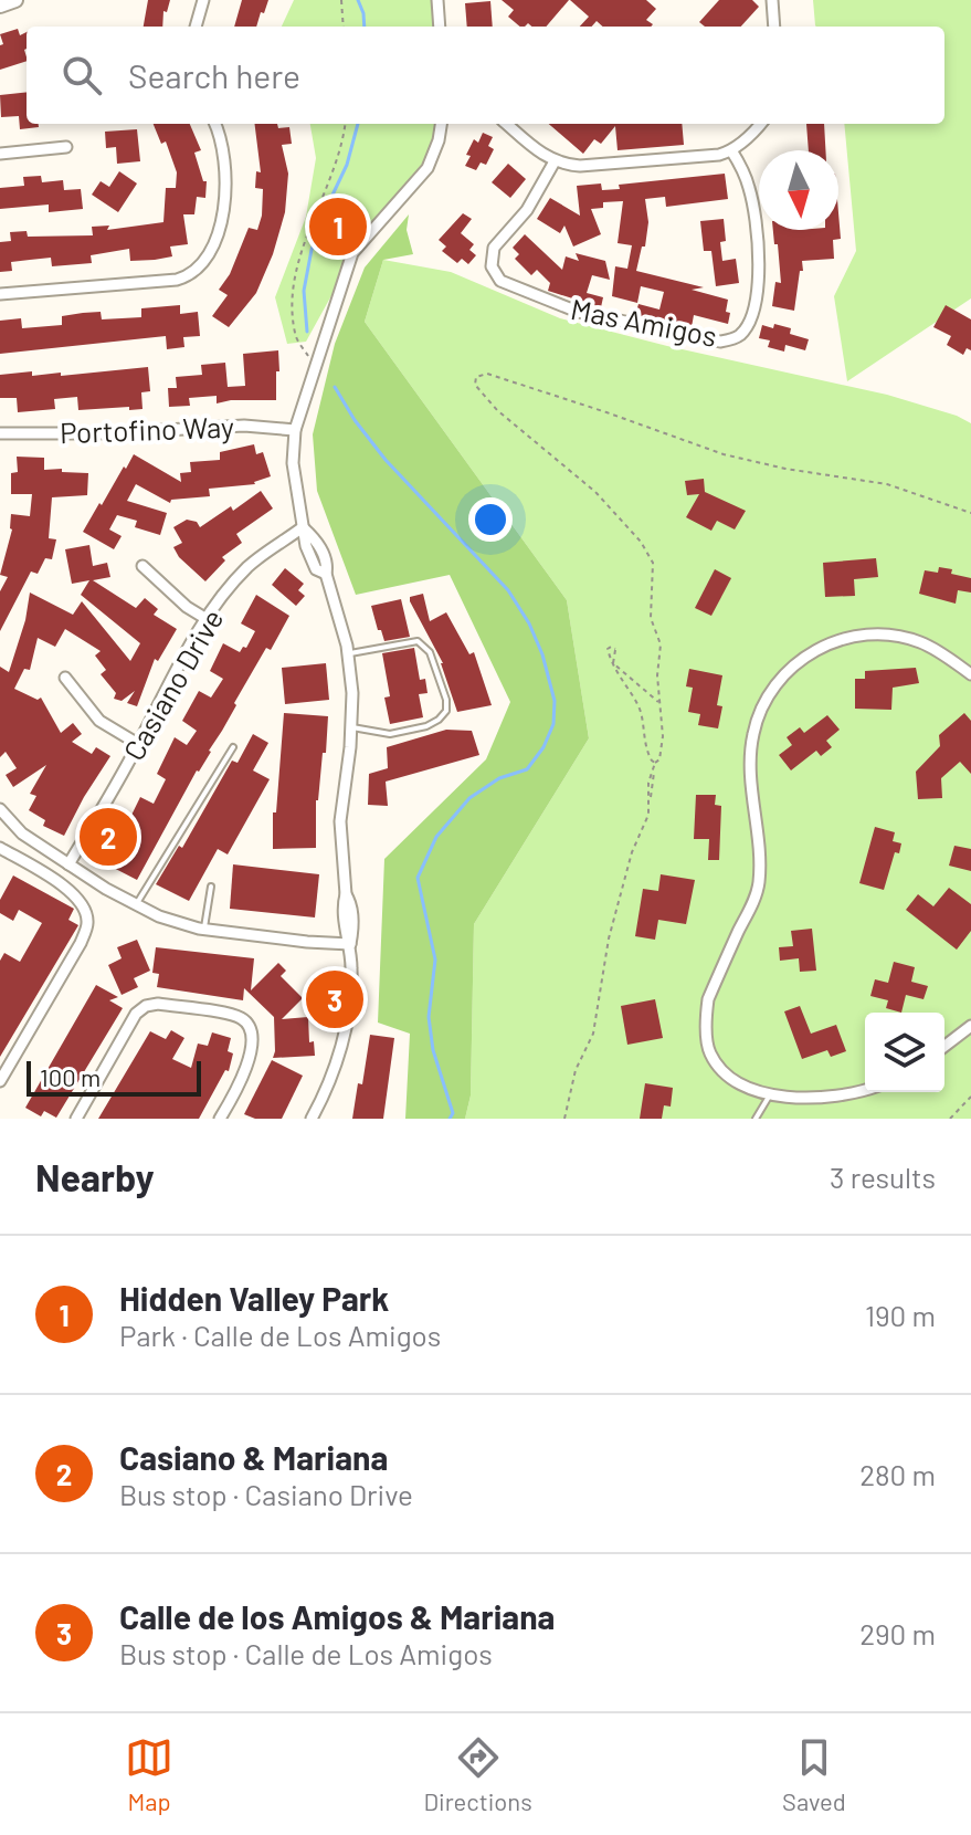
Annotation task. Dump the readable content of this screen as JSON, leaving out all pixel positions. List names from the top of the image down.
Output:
{
  "streets": {
    "street": ["Mas Amigos", "Portofino Way", "Casiano Drive"]
  },
  "scale_bar": "100 m",
  "north": "bottom",
  "page": {
    "search": "Search here",
    "pins": ["1", "2", "3"],
    "scale": "100 m",
    "heading": ["Nearby", "3 results"],
    "list": [
      {
        "mark": "1",
        "name": "Hidden Valley Park",
        "note": "Park · Calle de Los Amigos",
        "value": "190 m"
      },
      {
        "mark": "2",
        "name": "Casiano & Mariana",
        "note": "Bus stop · Casiano Drive",
        "value": "280 m"
      },
      {
        "mark": "3",
        "name": "Calle de los Amigos & Mariana",
        "note": "Bus stop · Calle de Los Amigos",
        "value": "290 m"
      }
    ],
    "nav": ["Map", "Directions", "Saved"]
  }
}
